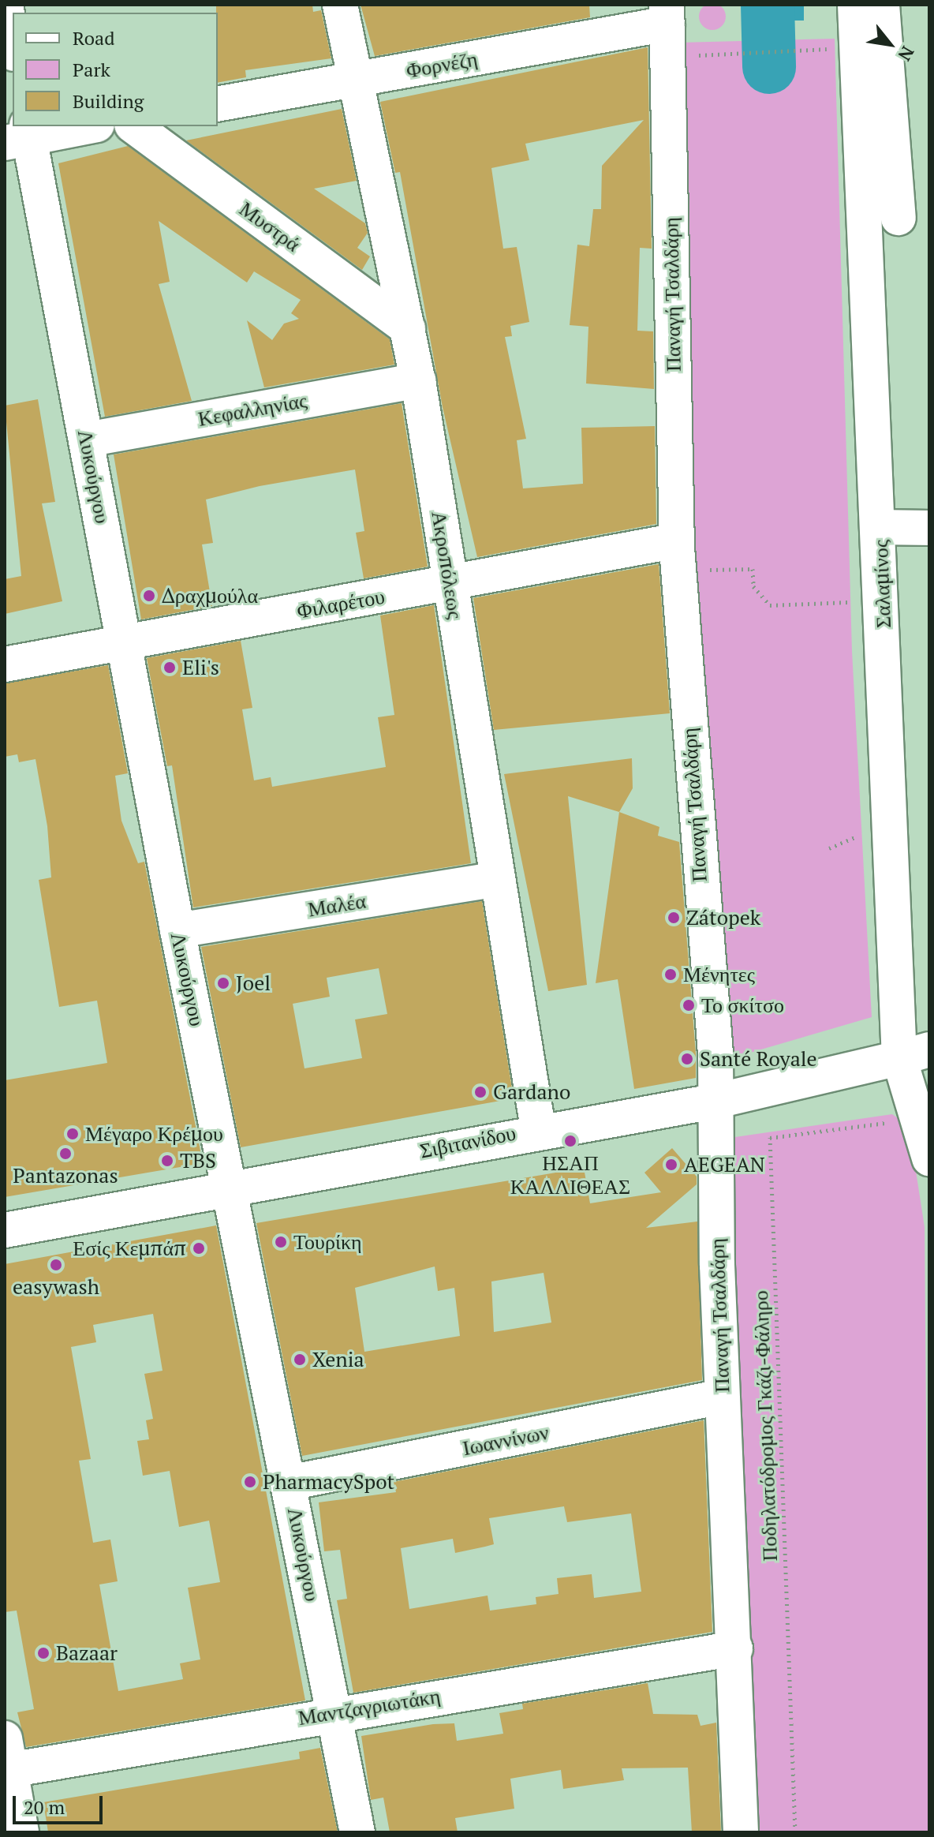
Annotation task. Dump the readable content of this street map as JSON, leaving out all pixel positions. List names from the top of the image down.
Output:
{
  "streets": {
    "street": [
      "Φορνέζη",
      "Μυστρά",
      "Παναγή Τσαλδάρη",
      "Κεφαλληνίας",
      "Λυκούργου",
      "Ακροπόλεως",
      "Σαλαμίνος",
      "Φιλαρέτου",
      "Μαλέα",
      "Σιβιτανίδου",
      "Ιωαννίνων",
      "Μαντζαγριωτάκη"
    ],
    "path": ["Ποδηλατόδρομος Γκάζι-Φάληρο"]
  },
  "crossings": [
    ["Φορνέζη", "Παναγή Τσαλδάρη"],
    ["Φορνέζη", "Ακροπόλεως"],
    ["Μυστρά", "Ακροπόλεως"],
    ["Παναγή Τσαλδάρη", "Φιλαρέτου"],
    ["Παναγή Τσαλδάρη", "Σιβιτανίδου"],
    ["Παναγή Τσαλδάρη", "Ιωαννίνων"],
    ["Παναγή Τσαλδάρη", "Μαντζαγριωτάκη"],
    ["Κεφαλληνίας", "Λυκούργου"],
    ["Κεφαλληνίας", "Ακροπόλεως"],
    ["Λυκούργου", "Φιλαρέτου"],
    ["Λυκούργου", "Μαλέα"],
    ["Λυκούργου", "Σιβιτανίδου"],
    ["Λυκούργου", "Ιωαννίνων"],
    ["Λυκούργου", "Μαντζαγριωτάκη"],
    ["Ακροπόλεως", "Φιλαρέτου"],
    ["Ακροπόλεως", "Μαλέα"],
    ["Ακροπόλεως", "Σιβιτανίδου"],
    ["Σαλαμίνος", "Σιβιτανίδου"]
  ],
  "places": [
    "Δραχμούλα",
    "Eli's",
    "Zátopek",
    "Μένητες",
    "Joel",
    "Το σκίτσο",
    "Santé Royale",
    "Gardano",
    "Μέγαρο Κρέμου",
    "ΗΣΑΠ ΚΑΛΛΙΘΕΑΣ",
    "Pantazonas",
    "TBS",
    "AEGEAN",
    "Τουρίκη",
    "Εσίς Κεμπάπ",
    "easywash",
    "Xenia",
    "PharmacySpot",
    "Bazaar"
  ],
  "legend": ["Road", "Park", "Building"],
  "scale_bar": "20 m",
  "north": "bottom right"
}
